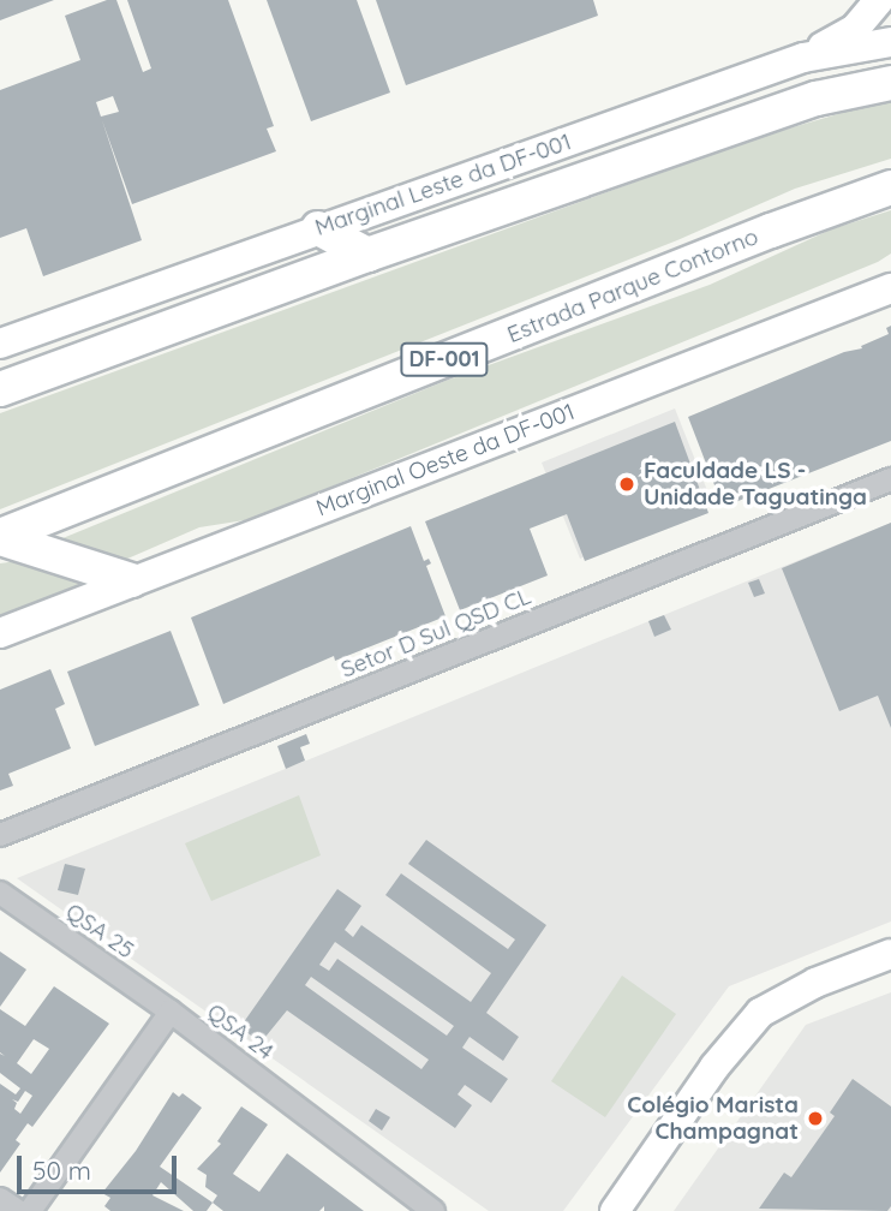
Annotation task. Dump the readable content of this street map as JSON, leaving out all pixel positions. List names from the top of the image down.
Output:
{
  "streets": {
    "highway": ["Estrada Parque Contorno", "DF-001"],
    "main road": ["Marginal Leste da DF-001", "Marginal Oeste da DF-001"],
    "street": ["Setor D Sul QSD CL", "QSA 25", "QSA 24"]
  },
  "crossings": [
    ["QSA 25", "QSA 24"]
  ],
  "places": ["Faculdade LS - Unidade Taguatinga", "Colégio Marista Champagnat"],
  "scale_bar": "50 m"
}
